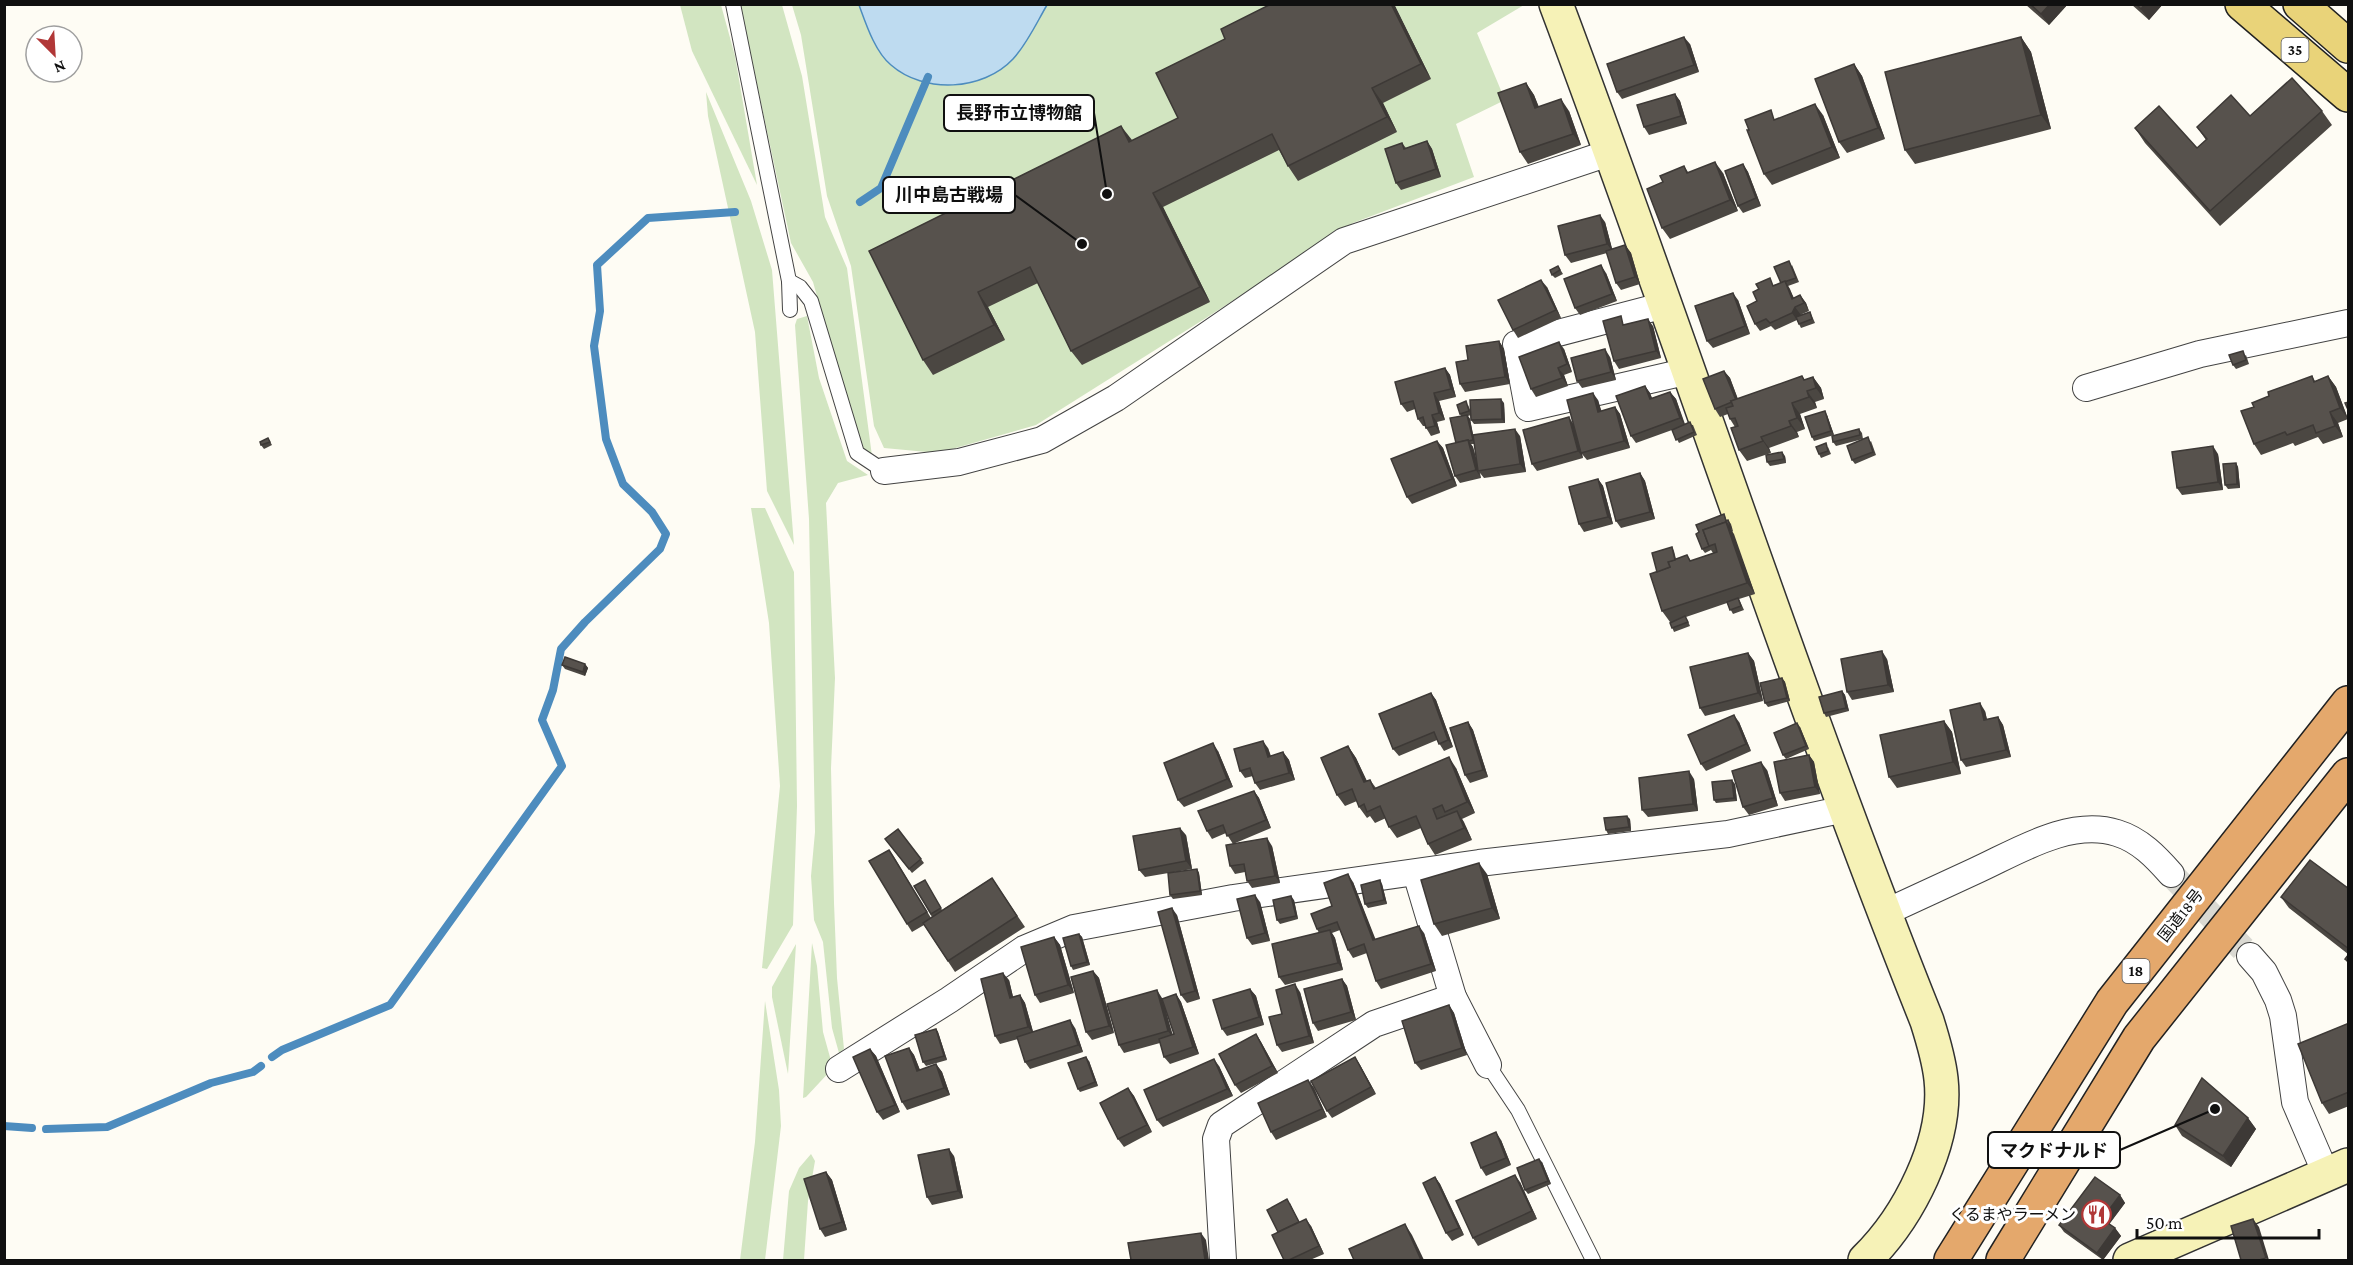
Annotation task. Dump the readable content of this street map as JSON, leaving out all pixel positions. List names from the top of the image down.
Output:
{
  "streets": {
    "highway": ["国道18号", "18"],
    "main road": ["35"]
  },
  "places": {
    "other": ["長野市立博物館", "川中島古戦場", "マクドナルド"],
    "restaurant": ["くるまやラーメン"]
  },
  "scale_bar": "50 m",
  "north": "bottom right"
}
